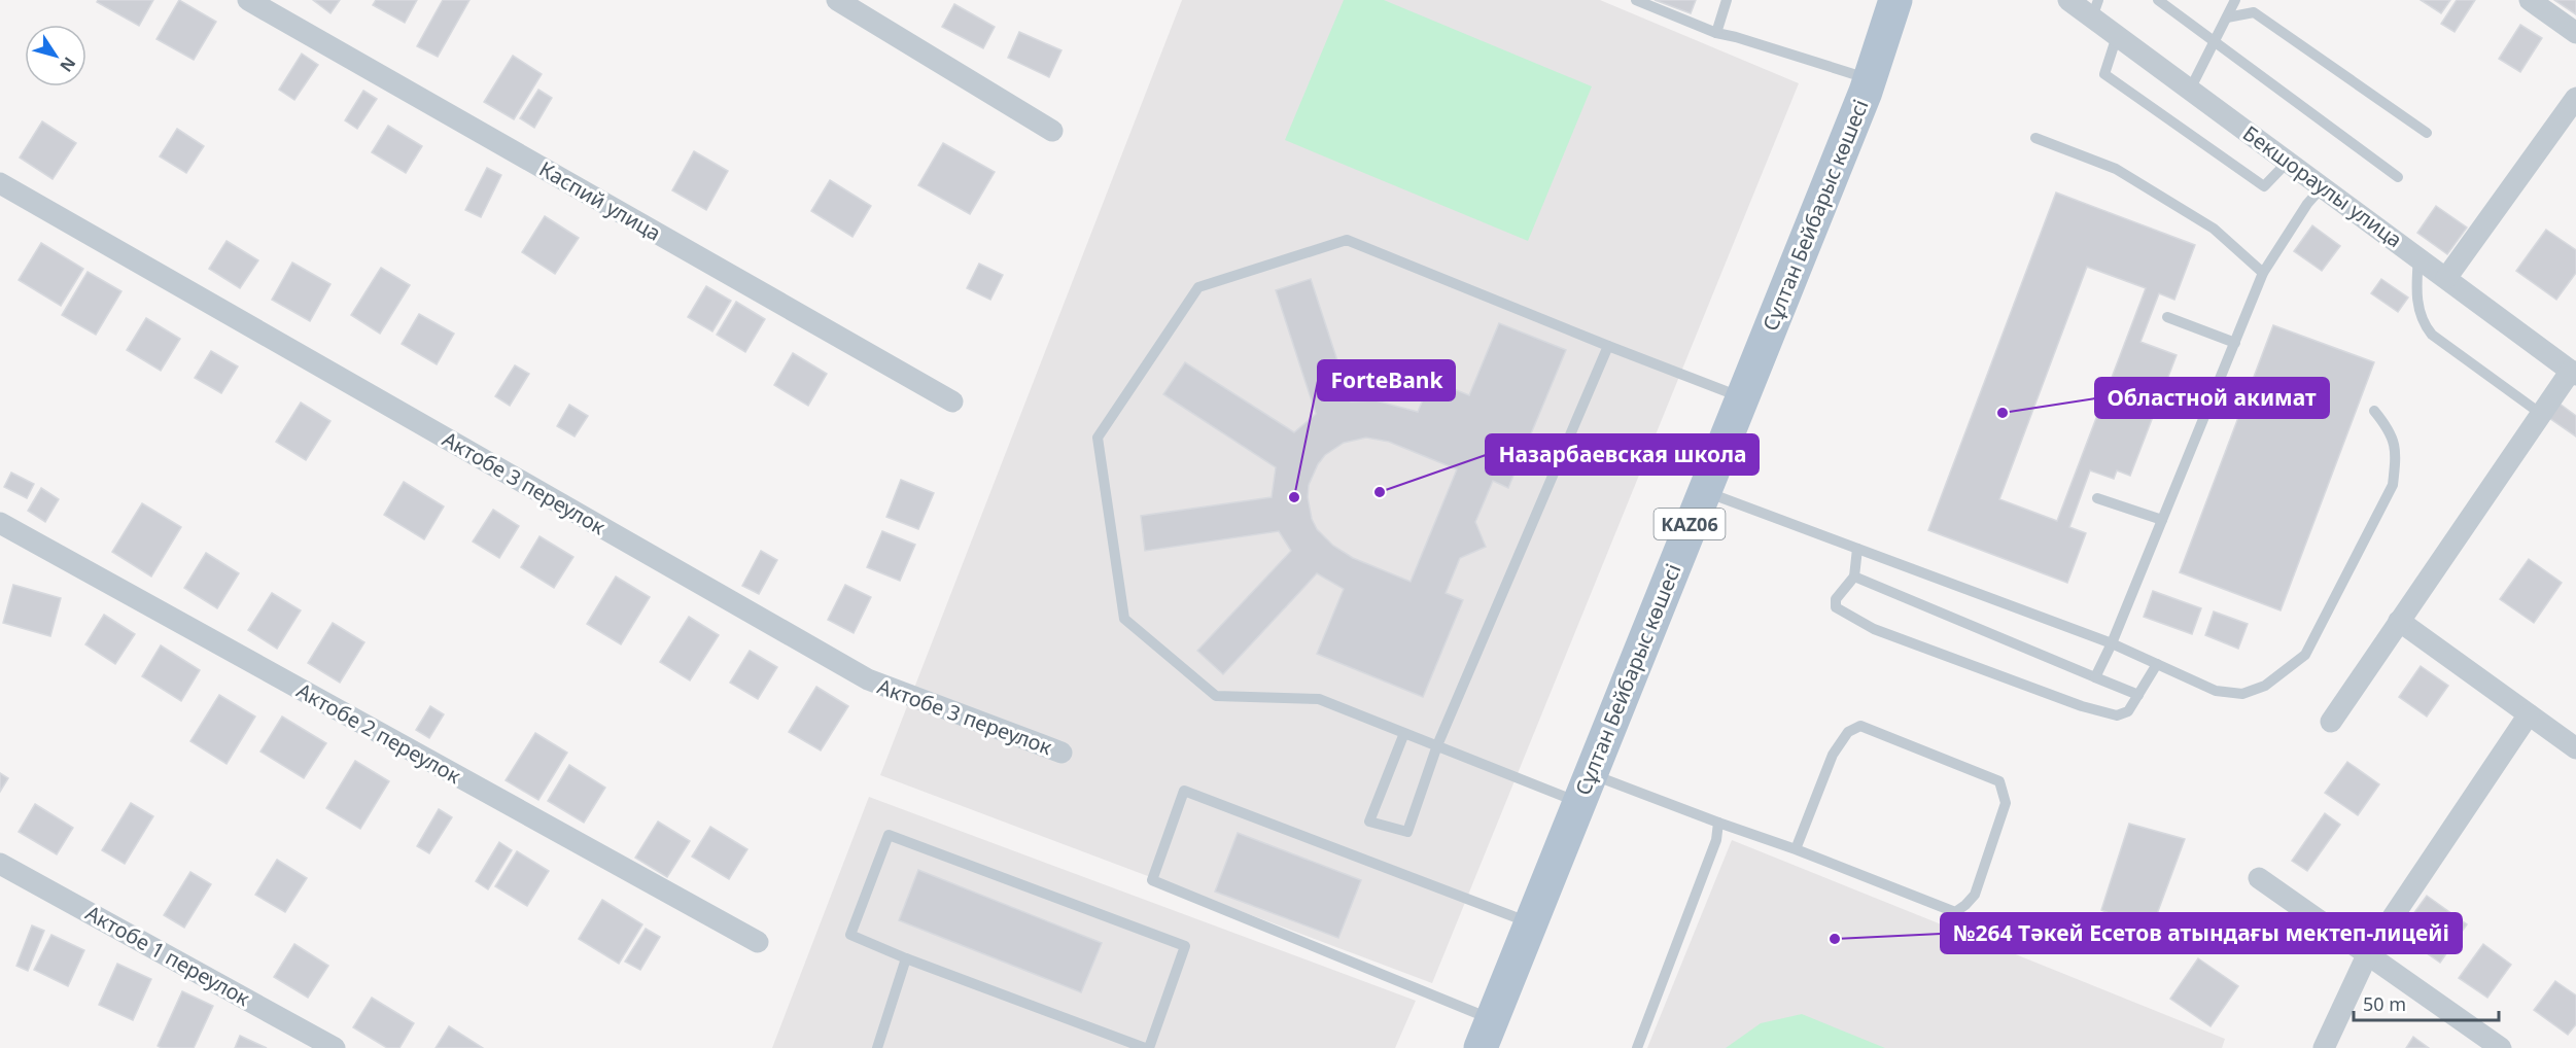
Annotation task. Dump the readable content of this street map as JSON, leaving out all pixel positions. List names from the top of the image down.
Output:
{
  "streets": {
    "main road": ["Сұлтан Бейбарыс көшесі", "KAZ06"],
    "street": [
      "Бекшораулы улица",
      "Каспий улица",
      "Актобе 3 переулок",
      "Актобе 2 переулок",
      "Актобе 1 переулок"
    ]
  },
  "places": [
    "Областной акимат",
    "Назарбаевская школа",
    "ForteBank",
    "№264 Тәкей Есетов атындағы мектеп-лицейі"
  ],
  "scale_bar": "50 m",
  "north": "bottom right"
}
